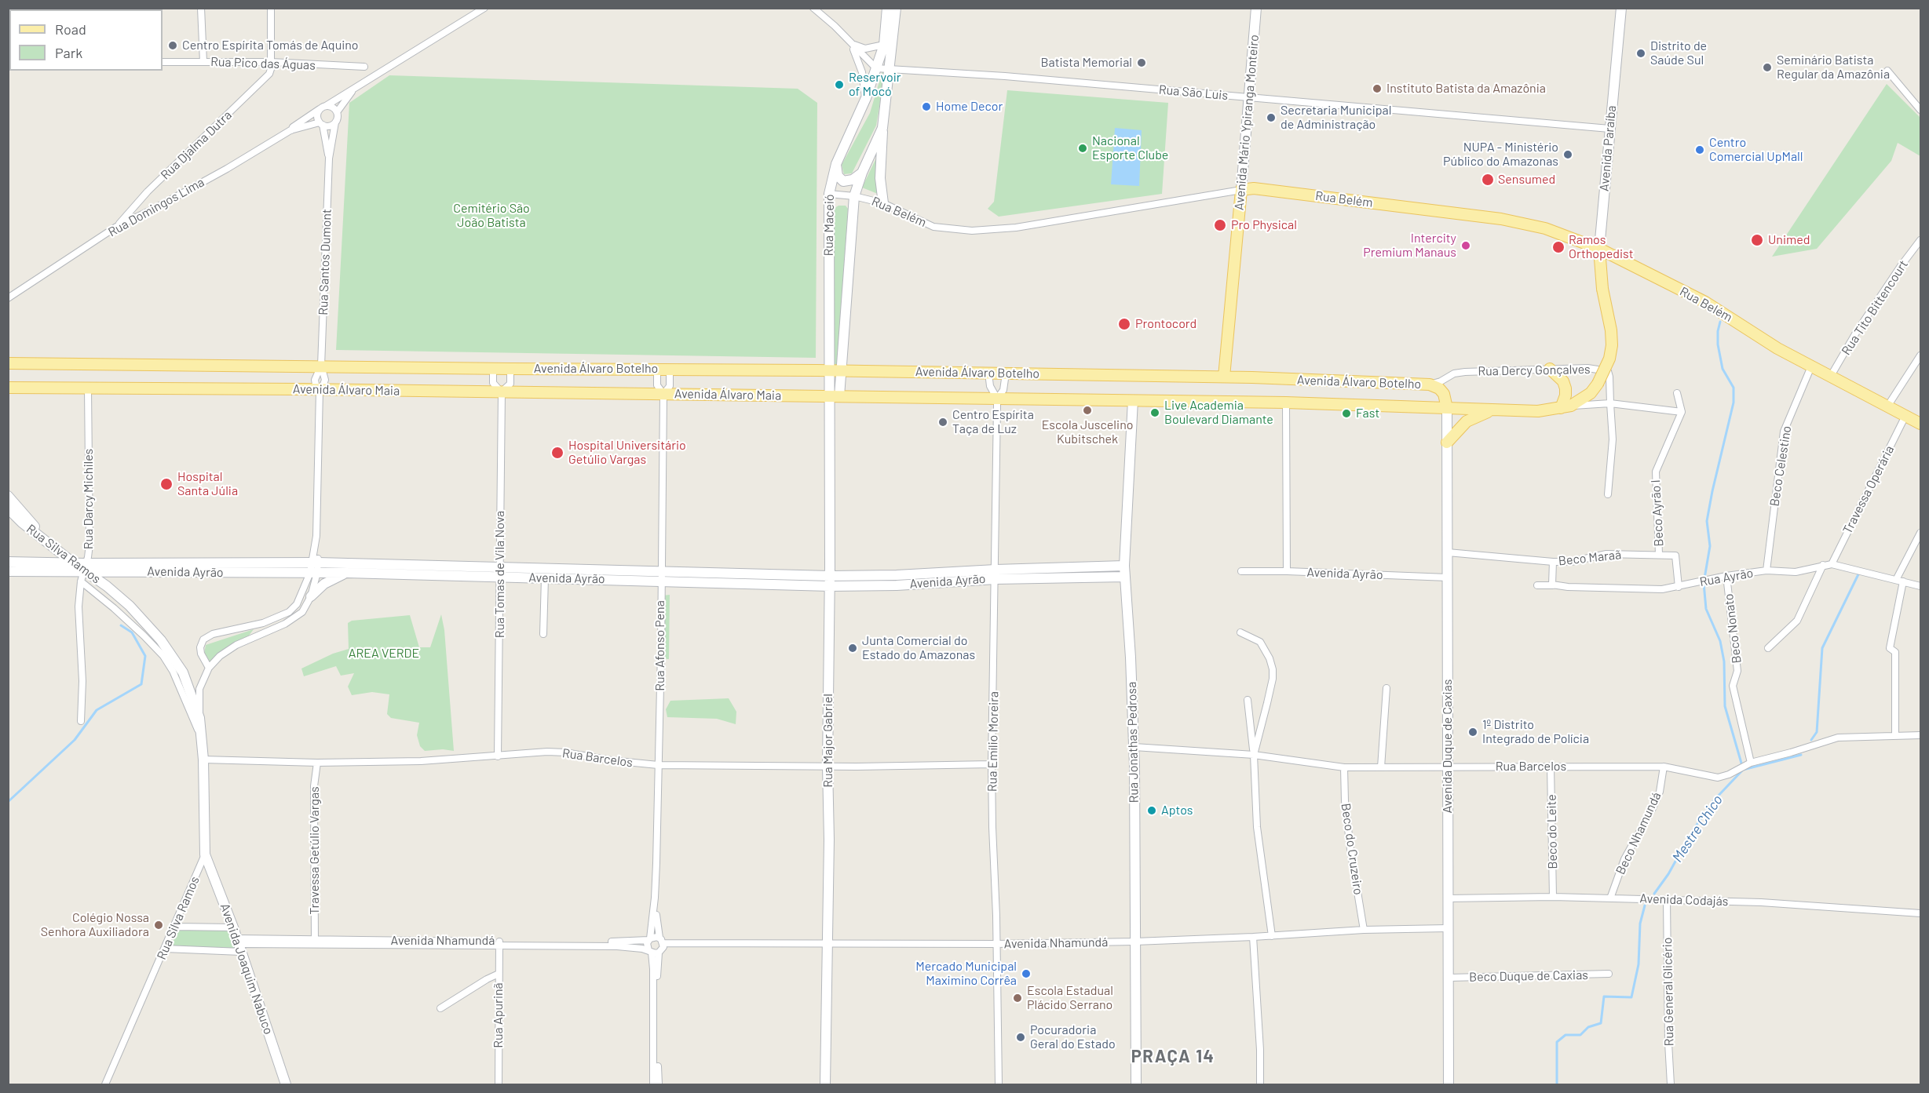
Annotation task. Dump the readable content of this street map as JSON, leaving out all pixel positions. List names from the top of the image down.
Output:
{
  "streets": {
    "main road": [
      "Avenida Mário Ypiranga Monteiro",
      "Avenida Paraíba",
      "Rua Belém",
      "Avenida Álvaro Botelho",
      "Avenida Álvaro Maia"
    ],
    "street": [
      "Rua Pico das Águas",
      "Rua São Luis",
      "Rua Djalma Dutra",
      "Rua Domingos Lima",
      "Rua Maceió",
      "Rua Santos Dumont",
      "Rua Tito Bittencourt",
      "Rua Dercy Gonçalves",
      "Beco Celestino",
      "Travessa Operária",
      "Rua Darcy Michiles",
      "Beco Ayrão I",
      "Rua Silva Ramos",
      "Beco Maraã",
      "Avenida Ayrão",
      "Rua Tomas de Vila Nova",
      "Rua Ayrão",
      "Beco Nonato",
      "Rua Afonso Pena",
      "Rua Major Gabriel",
      "Rua Emílio Moreira",
      "Rua Jonathas Pedrosa",
      "Avenida Duque de Caxias",
      "Rua Barcelos",
      "Beco do Leite",
      "Beco Nhamundá",
      "Beco do Cruzeiro",
      "Travessa Getúlio Vargas",
      "Avenida Codajás",
      "Avenida Nhamundá",
      "Avenida Joaquim Nabuco",
      "Beco Duque de Caxias",
      "Rua General Glicério",
      "Rua Apurinã"
    ]
  },
  "crossings": [
    ["Rua Pico das Águas", "Rua Djalma Dutra"],
    ["Rua São Luis", "Avenida Mário Ypiranga Monteiro"],
    ["Rua São Luis", "Avenida Paraíba"],
    ["Rua São Luis", "Rua Maceió"],
    ["Avenida Mário Ypiranga Monteiro", "Rua Belém"],
    ["Avenida Mário Ypiranga Monteiro", "Avenida Álvaro Botelho"],
    ["Rua Djalma Dutra", "Rua Domingos Lima"],
    ["Avenida Paraíba", "Rua Belém"],
    ["Rua Belém", "Rua Maceió"],
    ["Rua Belém", "Rua Tito Bittencourt"],
    ["Rua Belém", "Beco Celestino"],
    ["Rua Belém", "Travessa Operária"],
    ["Rua Domingos Lima", "Rua Santos Dumont"],
    ["Rua Maceió", "Avenida Álvaro Botelho"],
    ["Rua Maceió", "Avenida Álvaro Maia"],
    ["Rua Maceió", "Rua Major Gabriel"],
    ["Rua Santos Dumont", "Avenida Álvaro Maia"],
    ["Rua Santos Dumont", "Rua Silva Ramos"],
    ["Rua Santos Dumont", "Avenida Ayrão"],
    ["Avenida Álvaro Botelho", "Rua Dercy Gonçalves"],
    ["Avenida Álvaro Botelho", "Avenida Álvaro Maia"],
    ["Avenida Álvaro Botelho", "Rua Tomas de Vila Nova"],
    ["Avenida Álvaro Botelho", "Rua Afonso Pena"],
    ["Avenida Álvaro Botelho", "Rua Emílio Moreira"],
    ["Avenida Álvaro Botelho", "Avenida Duque de Caxias"],
    ["Avenida Álvaro Maia", "Rua Darcy Michiles"],
    ["Avenida Álvaro Maia", "Rua Tomas de Vila Nova"],
    ["Avenida Álvaro Maia", "Rua Afonso Pena"],
    ["Avenida Álvaro Maia", "Rua Major Gabriel"],
    ["Avenida Álvaro Maia", "Rua Emílio Moreira"],
    ["Avenida Álvaro Maia", "Rua Jonathas Pedrosa"],
    ["Avenida Álvaro Maia", "Avenida Duque de Caxias"],
    ["Beco Celestino", "Rua Ayrão"],
    ["Travessa Operária", "Rua Ayrão"],
    ["Rua Darcy Michiles", "Rua Silva Ramos"],
    ["Rua Darcy Michiles", "Avenida Ayrão"],
    ["Beco Ayrão I", "Beco Maraã"],
    ["Rua Silva Ramos", "Avenida Ayrão"],
    ["Rua Silva Ramos", "Rua Barcelos"],
    ["Rua Silva Ramos", "Avenida Nhamundá"],
    ["Rua Silva Ramos", "Avenida Joaquim Nabuco"],
    ["Beco Maraã", "Rua Ayrão"],
    ["Beco Maraã", "Avenida Duque de Caxias"],
    ["Avenida Ayrão", "Rua Tomas de Vila Nova"],
    ["Avenida Ayrão", "Rua Afonso Pena"],
    ["Avenida Ayrão", "Rua Major Gabriel"],
    ["Avenida Ayrão", "Rua Emílio Moreira"],
    ["Avenida Ayrão", "Rua Jonathas Pedrosa"],
    ["Avenida Ayrão", "Avenida Duque de Caxias"],
    ["Rua Tomas de Vila Nova", "Rua Barcelos"],
    ["Rua Ayrão", "Beco Nonato"],
    ["Beco Nonato", "Rua Barcelos"],
    ["Rua Afonso Pena", "Rua Barcelos"],
    ["Rua Afonso Pena", "Avenida Nhamundá"],
    ["Rua Major Gabriel", "Rua Barcelos"],
    ["Rua Major Gabriel", "Avenida Nhamundá"],
    ["Rua Emílio Moreira", "Rua Barcelos"],
    ["Rua Emílio Moreira", "Avenida Nhamundá"],
    ["Rua Jonathas Pedrosa", "Rua Barcelos"],
    ["Rua Jonathas Pedrosa", "Avenida Nhamundá"],
    ["Avenida Duque de Caxias", "Rua Barcelos"],
    ["Avenida Duque de Caxias", "Avenida Codajás"],
    ["Avenida Duque de Caxias", "Avenida Nhamundá"],
    ["Avenida Duque de Caxias", "Beco Duque de Caxias"],
    ["Rua Barcelos", "Beco do Leite"],
    ["Rua Barcelos", "Beco Nhamundá"],
    ["Rua Barcelos", "Beco do Cruzeiro"],
    ["Rua Barcelos", "Travessa Getúlio Vargas"],
    ["Beco do Leite", "Avenida Codajás"],
    ["Beco Nhamundá", "Avenida Codajás"],
    ["Beco do Cruzeiro", "Avenida Nhamundá"],
    ["Travessa Getúlio Vargas", "Avenida Nhamundá"],
    ["Avenida Codajás", "Rua General Glicério"],
    ["Avenida Nhamundá", "Avenida Joaquim Nabuco"],
    ["Avenida Nhamundá", "Rua Apurinã"]
  ],
  "districts": ["PRAÇA 14"],
  "water": ["Mestre Chico"],
  "parks": ["Cemitério São João Batista", "AREA VERDE"],
  "places": [
    "Centro Espírita Tomás de Aquino",
    "Distrito de Saúde Sul",
    "Batista Memorial",
    "Seminário Batista Regular da Amazônia",
    "Reservoir of Mocó",
    "Instituto Batista da Amazônia",
    "Home Decor",
    "Secretaria Municipal de Administração",
    "Nacional Esporte Clube",
    "Centro Comercial UpMall",
    "NUPA - Ministério Público do Amazonas",
    "Sensumed",
    "Pro Physical",
    "Unimed",
    "Intercity Premium Manaus",
    "Ramos Orthopedist",
    "Prontocord",
    "Escola Juscelino Kubitschek",
    "Live Academia Boulevard Diamante",
    "Fast",
    "Centro Espírita Taça de Luz",
    "Hospital Universitário Getúlio Vargas",
    "Hospital Santa Júlia",
    "Junta Comercial do Estado do Amazonas",
    "1º Distrito Integrado de Polícia",
    "Aptos",
    "Colégio Nossa Senhora Auxiliadora",
    "Mercado Municipal Maximino Corrêa",
    "Escola Estadual Plácido Serrano",
    "Pocuradoria Geral do Estado"
  ],
  "legend": ["Road", "Park"]
}
